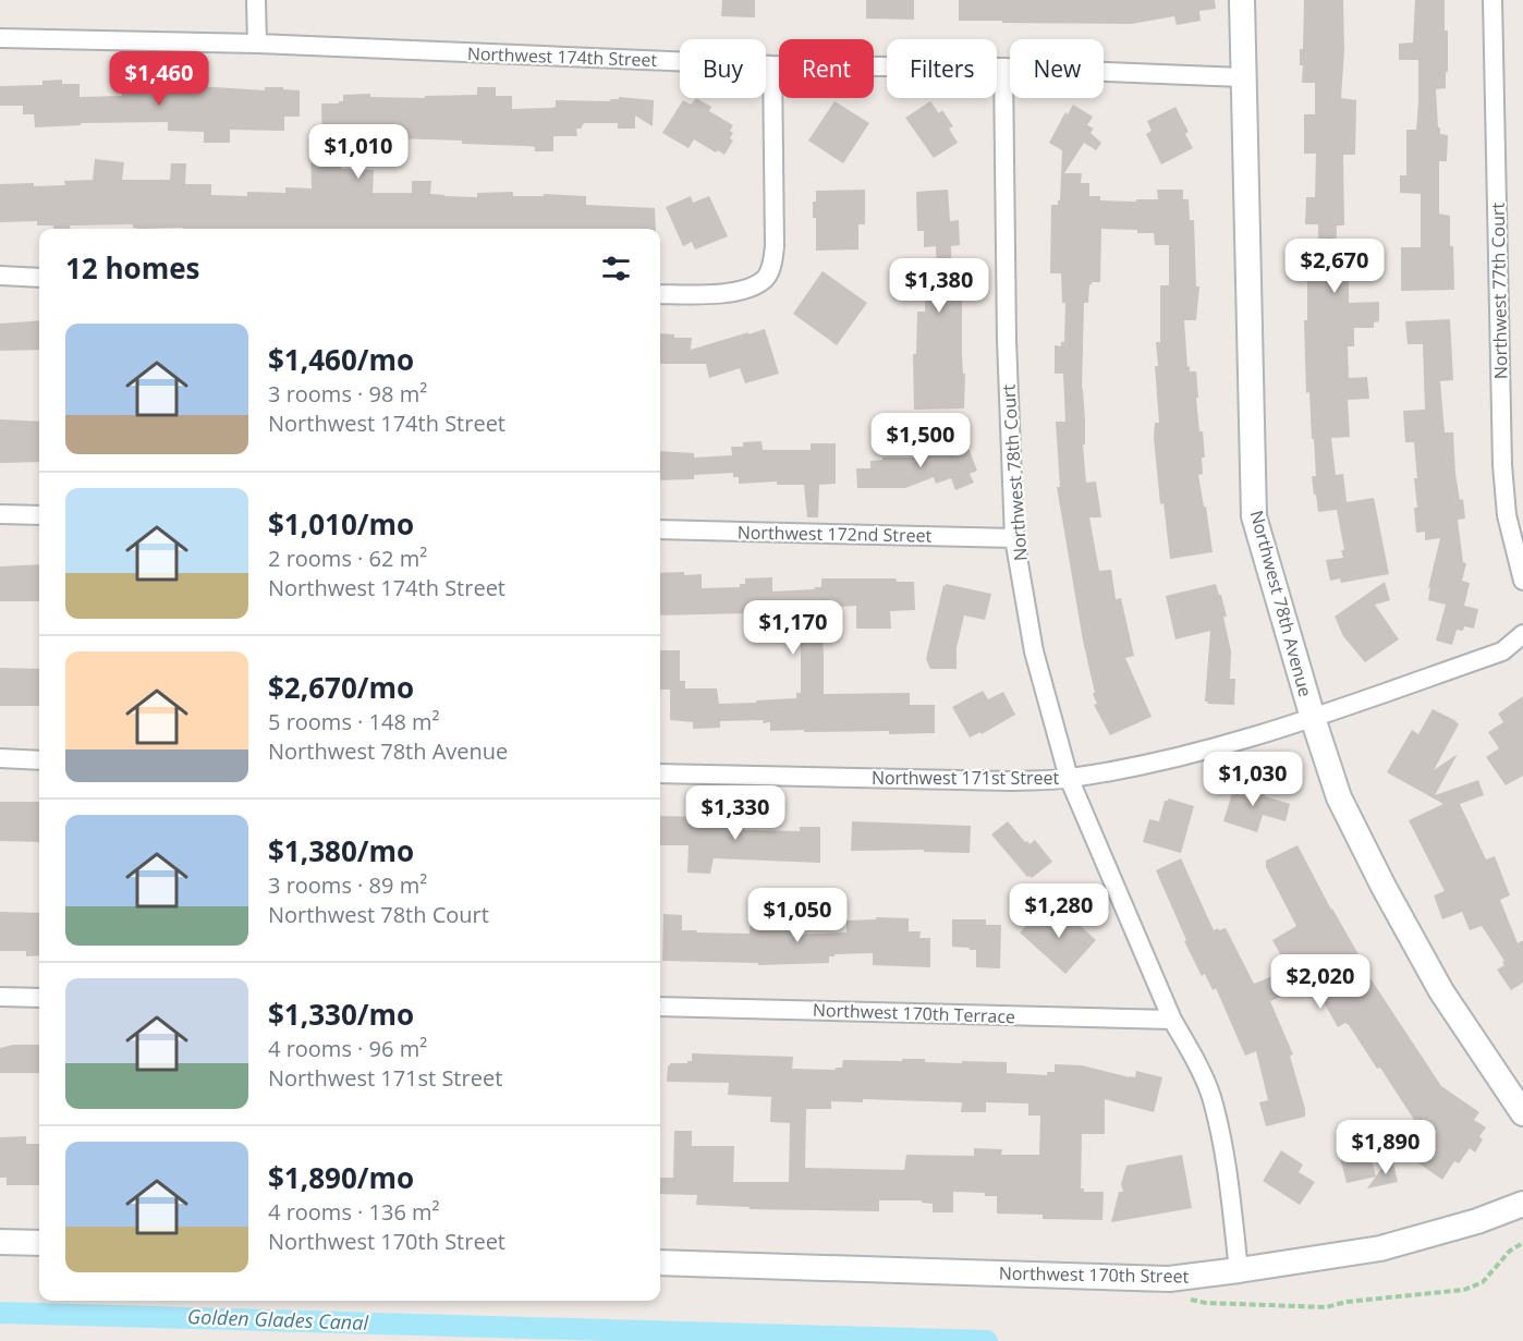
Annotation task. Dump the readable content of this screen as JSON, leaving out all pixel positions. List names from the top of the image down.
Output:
{
  "streets": {
    "street": [
      "Northwest 174th Street",
      "Northwest 77th Court",
      "Northwest 78th Court",
      "Northwest 172nd Street",
      "Northwest 78th Avenue",
      "Northwest 171st Street",
      "Northwest 170th Terrace",
      "Northwest 170th Street"
    ]
  },
  "crossings": [
    ["Northwest 174th Street", "Northwest 78th Court"],
    ["Northwest 174th Street", "Northwest 78th Avenue"],
    ["Northwest 78th Court", "Northwest 172nd Street"],
    ["Northwest 78th Court", "Northwest 171st Street"],
    ["Northwest 78th Court", "Northwest 170th Terrace"],
    ["Northwest 78th Court", "Northwest 170th Street"],
    ["Northwest 78th Avenue", "Northwest 171st Street"]
  ],
  "water": ["Golden Glades Canal"],
  "page": {
    "chip": [
      "Buy",
      "Rent",
      "Filters",
      "New"
    ],
    "price": [
      "$1,460",
      "$1,010",
      "$2,670",
      "$1,380",
      "$1,500",
      "$1,170",
      "$1,030",
      "$1,330",
      "$1,280",
      "$1,050",
      "$2,020",
      "$1,890"
    ],
    "heading": "12 homes",
    "list": [
      {
        "name": "$1,460/mo",
        "note": "3 rooms · 98 m² · Northwest 174th Street"
      },
      {
        "name": "$1,010/mo",
        "note": "2 rooms · 62 m² · Northwest 174th Street"
      },
      {
        "name": "$2,670/mo",
        "note": "5 rooms · 148 m² · Northwest 78th Avenue"
      },
      {
        "name": "$1,380/mo",
        "note": "3 rooms · 89 m² · Northwest 78th Court"
      },
      {
        "name": "$1,330/mo",
        "note": "4 rooms · 96 m² · Northwest 171st Street"
      },
      {
        "name": "$1,890/mo",
        "note": "4 rooms · 136 m² · Northwest 170th Street"
      }
    ]
  }
}
